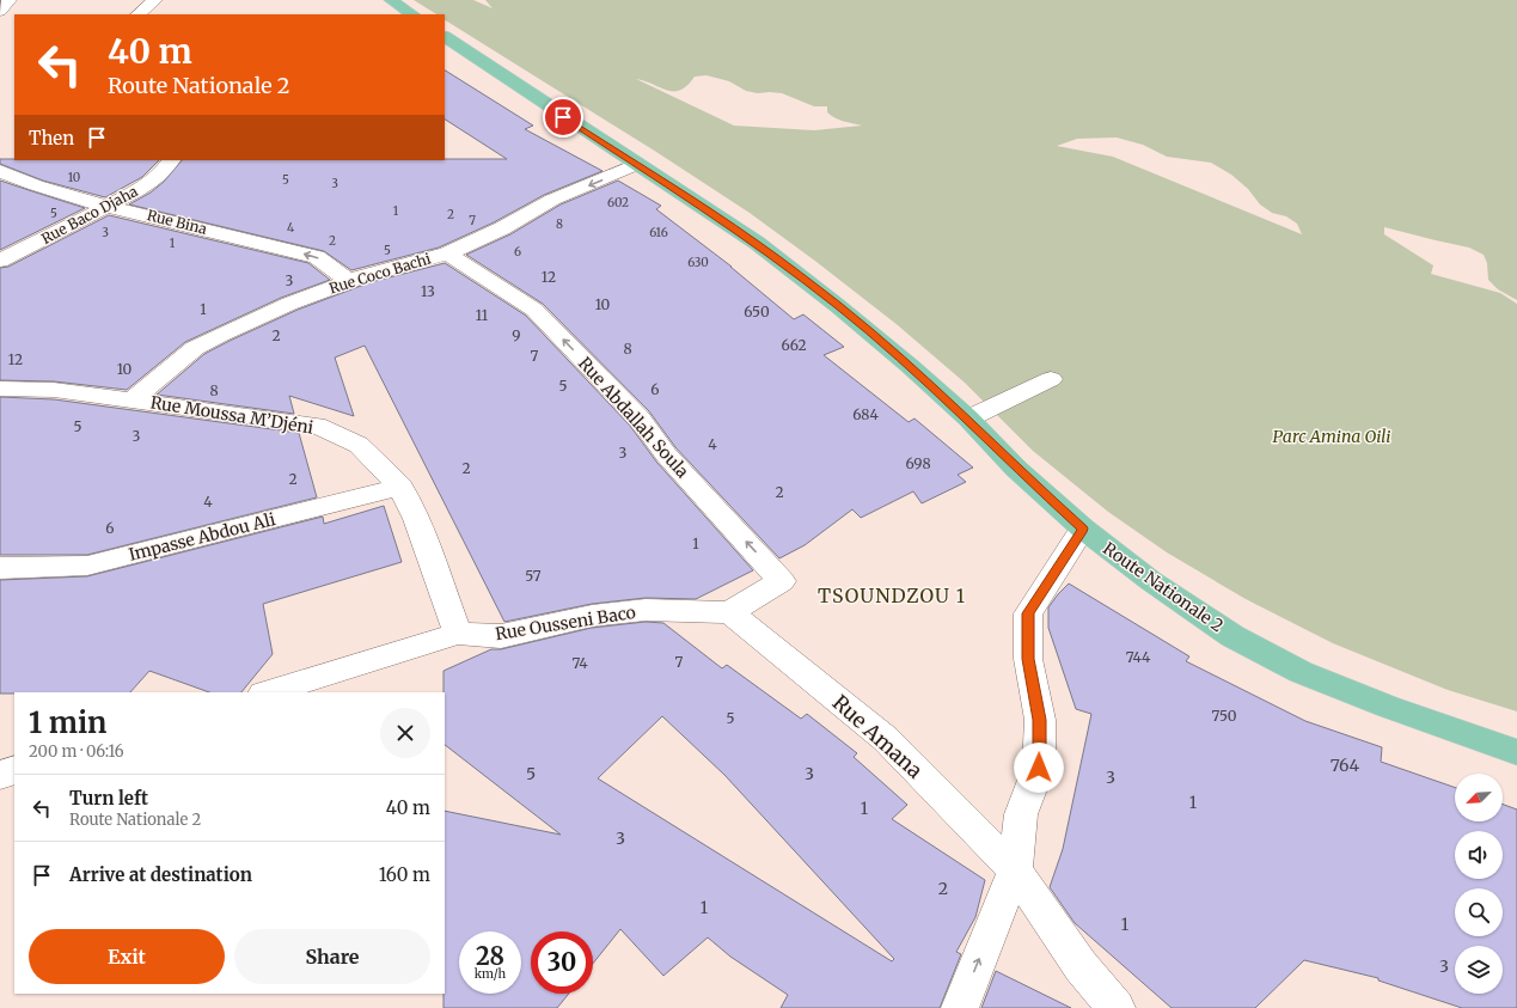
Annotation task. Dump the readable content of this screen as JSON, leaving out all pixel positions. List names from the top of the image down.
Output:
{
  "streets": {
    "main road": ["Route Nationale 2"],
    "street": [
      "Rue Baco Djaha",
      "Rue Bina",
      "Rue Coco Bachi",
      "Rue Moussa M’Djéni",
      "Rue Abdallah Soula",
      "Impasse Abdou Ali",
      "Rue Ousseni Baco",
      "Rue Amana"
    ]
  },
  "crossings": [
    ["Rue Baco Djaha", "Rue Bina"],
    ["Rue Bina", "Rue Coco Bachi"],
    ["Rue Coco Bachi", "Rue Moussa M’Djéni"],
    ["Rue Coco Bachi", "Rue Abdallah Soula"],
    ["Rue Coco Bachi", "Route Nationale 2"],
    ["Rue Moussa M’Djéni", "Impasse Abdou Ali"],
    ["Rue Moussa M’Djéni", "Rue Ousseni Baco"],
    ["Rue Abdallah Soula", "Rue Ousseni Baco"],
    ["Rue Abdallah Soula", "Rue Amana"],
    ["Rue Ousseni Baco", "Rue Amana"]
  ],
  "one_way": ["Rue Bina", "Rue Coco Bachi", "Rue Abdallah Soula"],
  "districts": ["TSOUNDZOU 1"],
  "parks": ["Parc Amina Oili"],
  "house_numbers": [
    "10",
    "5",
    "3",
    "602",
    "1",
    "5",
    "2",
    "7",
    "8",
    "4",
    "3",
    "616",
    "2",
    "1",
    "5",
    "6",
    "630",
    "12",
    "3",
    "13",
    "10",
    "1",
    "650",
    "11",
    "2",
    "9",
    "662",
    "8",
    "7",
    "12",
    "10",
    "5",
    "6",
    "8",
    "684",
    "5",
    "3",
    "4",
    "3",
    "698",
    "2",
    "2",
    "2",
    "4",
    "6",
    "1",
    "57",
    "744",
    "7",
    "74",
    "750",
    "5",
    "764",
    "5",
    "3",
    "3",
    "1",
    "1",
    "3",
    "2",
    "1",
    "1",
    "3"
  ],
  "north": "bottom left",
  "page": {
    "turn": ["40 m", "Route Nationale 2"],
    "then": "Then",
    "heading": ["1 min", "200 m · 06:16"],
    "list": [
      {
        "name": "Turn left",
        "note": "Route Nationale 2",
        "value": "40 m"
      },
      {
        "name": "Arrive at destination",
        "value": "160 m"
      }
    ],
    "buttons": ["Exit", "Share"],
    "speed": "28 km/h",
    "limit": "30"
  }
}
